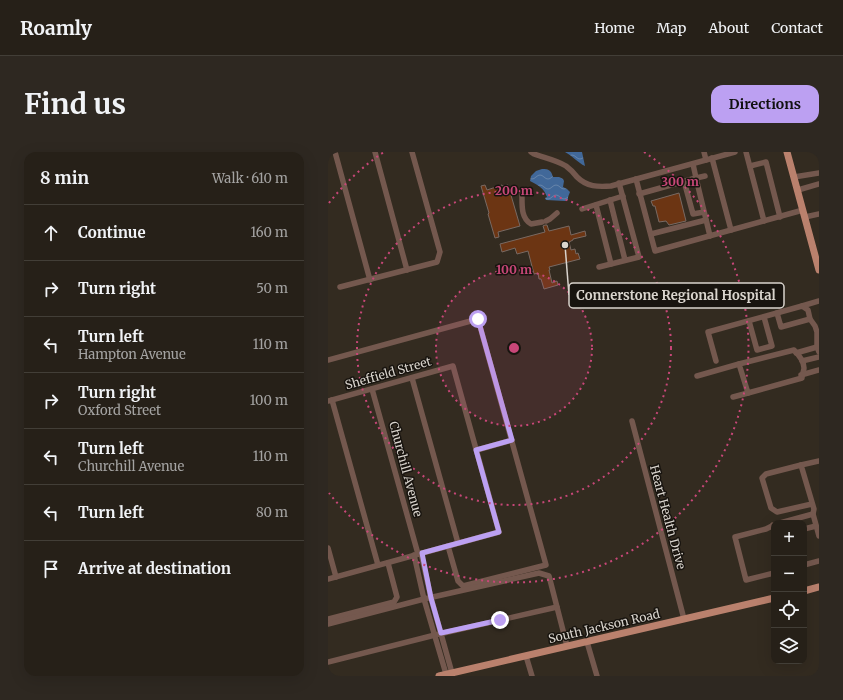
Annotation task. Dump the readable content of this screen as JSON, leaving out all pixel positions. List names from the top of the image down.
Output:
{
  "streets": {
    "main road": ["South Jackson Road"],
    "street": ["Sheffield Street", "Churchill Avenue", "Heart Health Drive"]
  },
  "crossings": [
    ["Sheffield Street", "Churchill Avenue"],
    ["Churchill Avenue", "South Jackson Road"],
    ["Heart Health Drive", "South Jackson Road"]
  ],
  "places": ["Connerstone Regional Hospital"],
  "page": {
    "header": "Roamly",
    "nav": [
      "Home",
      "Map",
      "About",
      "Contact"
    ],
    "buttons": "Directions",
    "title": "Find us",
    "heading": ["8 min", "Walk · 610 m"],
    "list": [
      ["Continue", "160 m"],
      ["Turn right", "50 m"],
      ["Turn left", "Hampton Avenue", "110 m"],
      ["Turn right", "Oxford Street", "100 m"],
      ["Turn left", "Churchill Avenue", "110 m"],
      ["Turn left", "80 m"],
      "Arrive at destination"
    ],
    "map_buttons": ["+", "−"]
  },
  "rings": ["300 m", "200 m", "100 m"]
}
